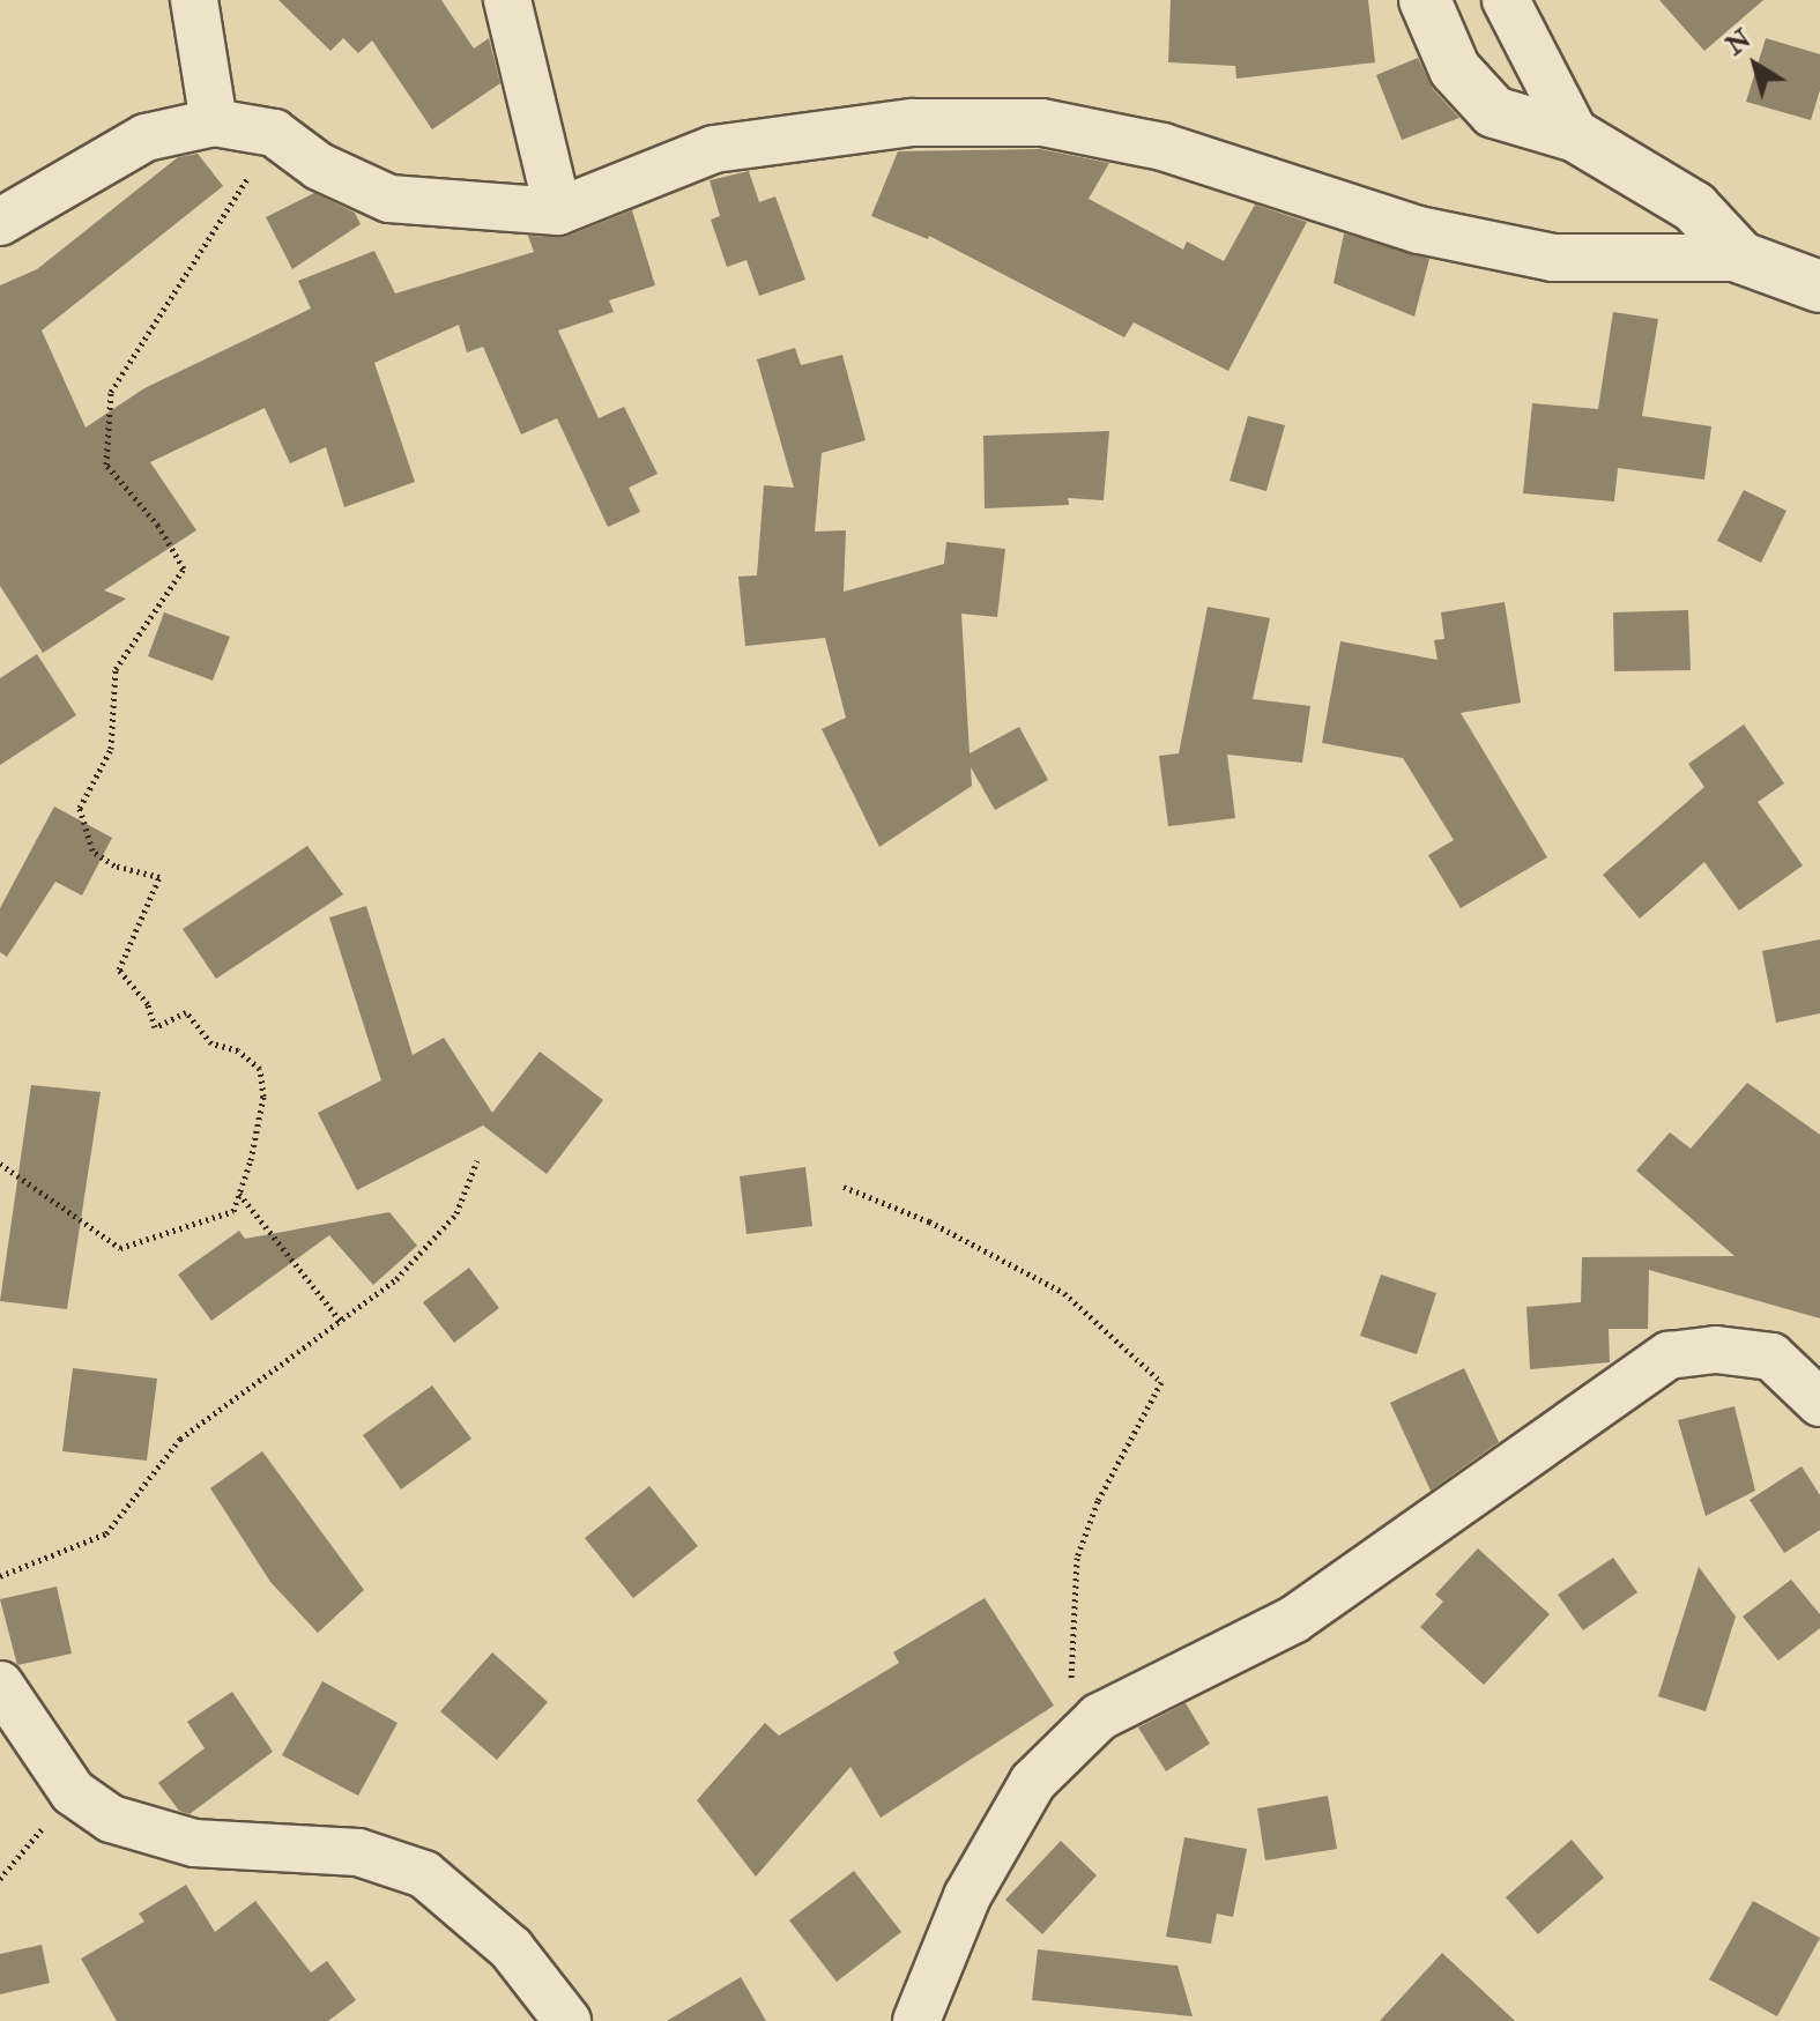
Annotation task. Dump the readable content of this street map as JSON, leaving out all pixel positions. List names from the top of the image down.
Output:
{
  "north": "top left"
}
